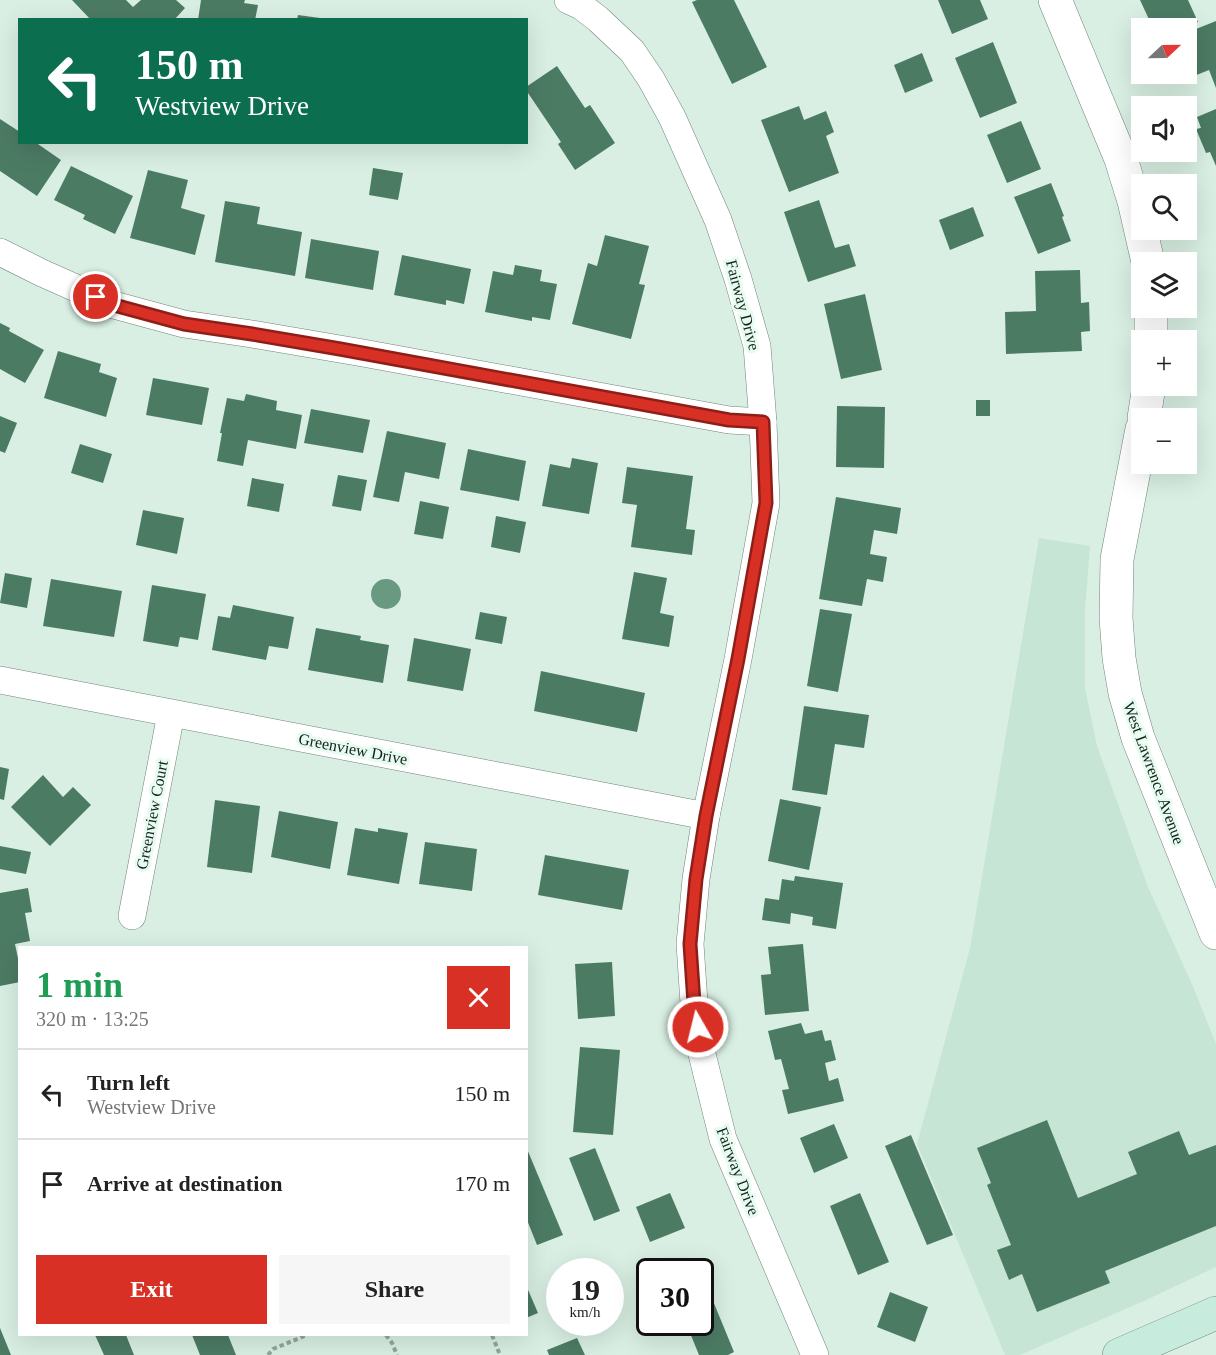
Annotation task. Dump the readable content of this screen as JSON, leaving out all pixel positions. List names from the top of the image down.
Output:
{
  "streets": {
    "street": [
      "Fairway Drive",
      "Greenview Drive",
      "West Lawrence Avenue",
      "Greenview Court"
    ]
  },
  "crossings": [
    ["Fairway Drive", "Greenview Drive"],
    ["Greenview Drive", "Greenview Court"]
  ],
  "north": "right",
  "page": {
    "map_buttons": ["+", "−"],
    "turn": ["150 m", "Westview Drive"],
    "heading": ["1 min", "320 m · 13:25"],
    "list": [
      {
        "name": "Turn left",
        "note": "Westview Drive",
        "value": "150 m"
      },
      {
        "name": "Arrive at destination",
        "value": "170 m"
      }
    ],
    "buttons": ["Exit", "Share"],
    "speed": "19 km/h",
    "limit": "30"
  }
}
